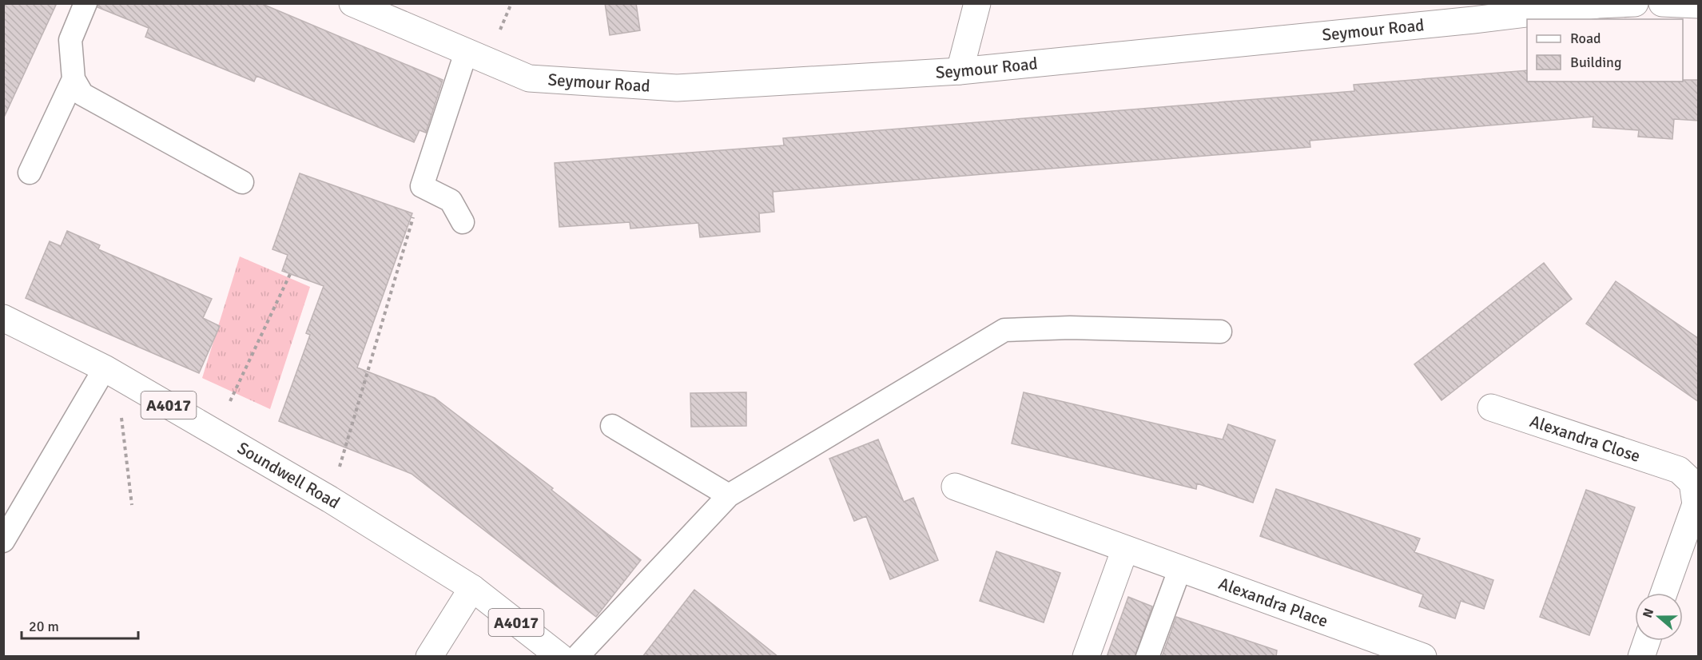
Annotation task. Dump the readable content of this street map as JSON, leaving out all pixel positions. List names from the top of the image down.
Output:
{
  "streets": {
    "street": [
      "Seymour Road",
      "A4017",
      "Alexandra Close",
      "Soundwell Road",
      "Alexandra Place"
    ]
  },
  "legend": ["Road", "Building"],
  "scale_bar": "20 m",
  "north": "left"
}
